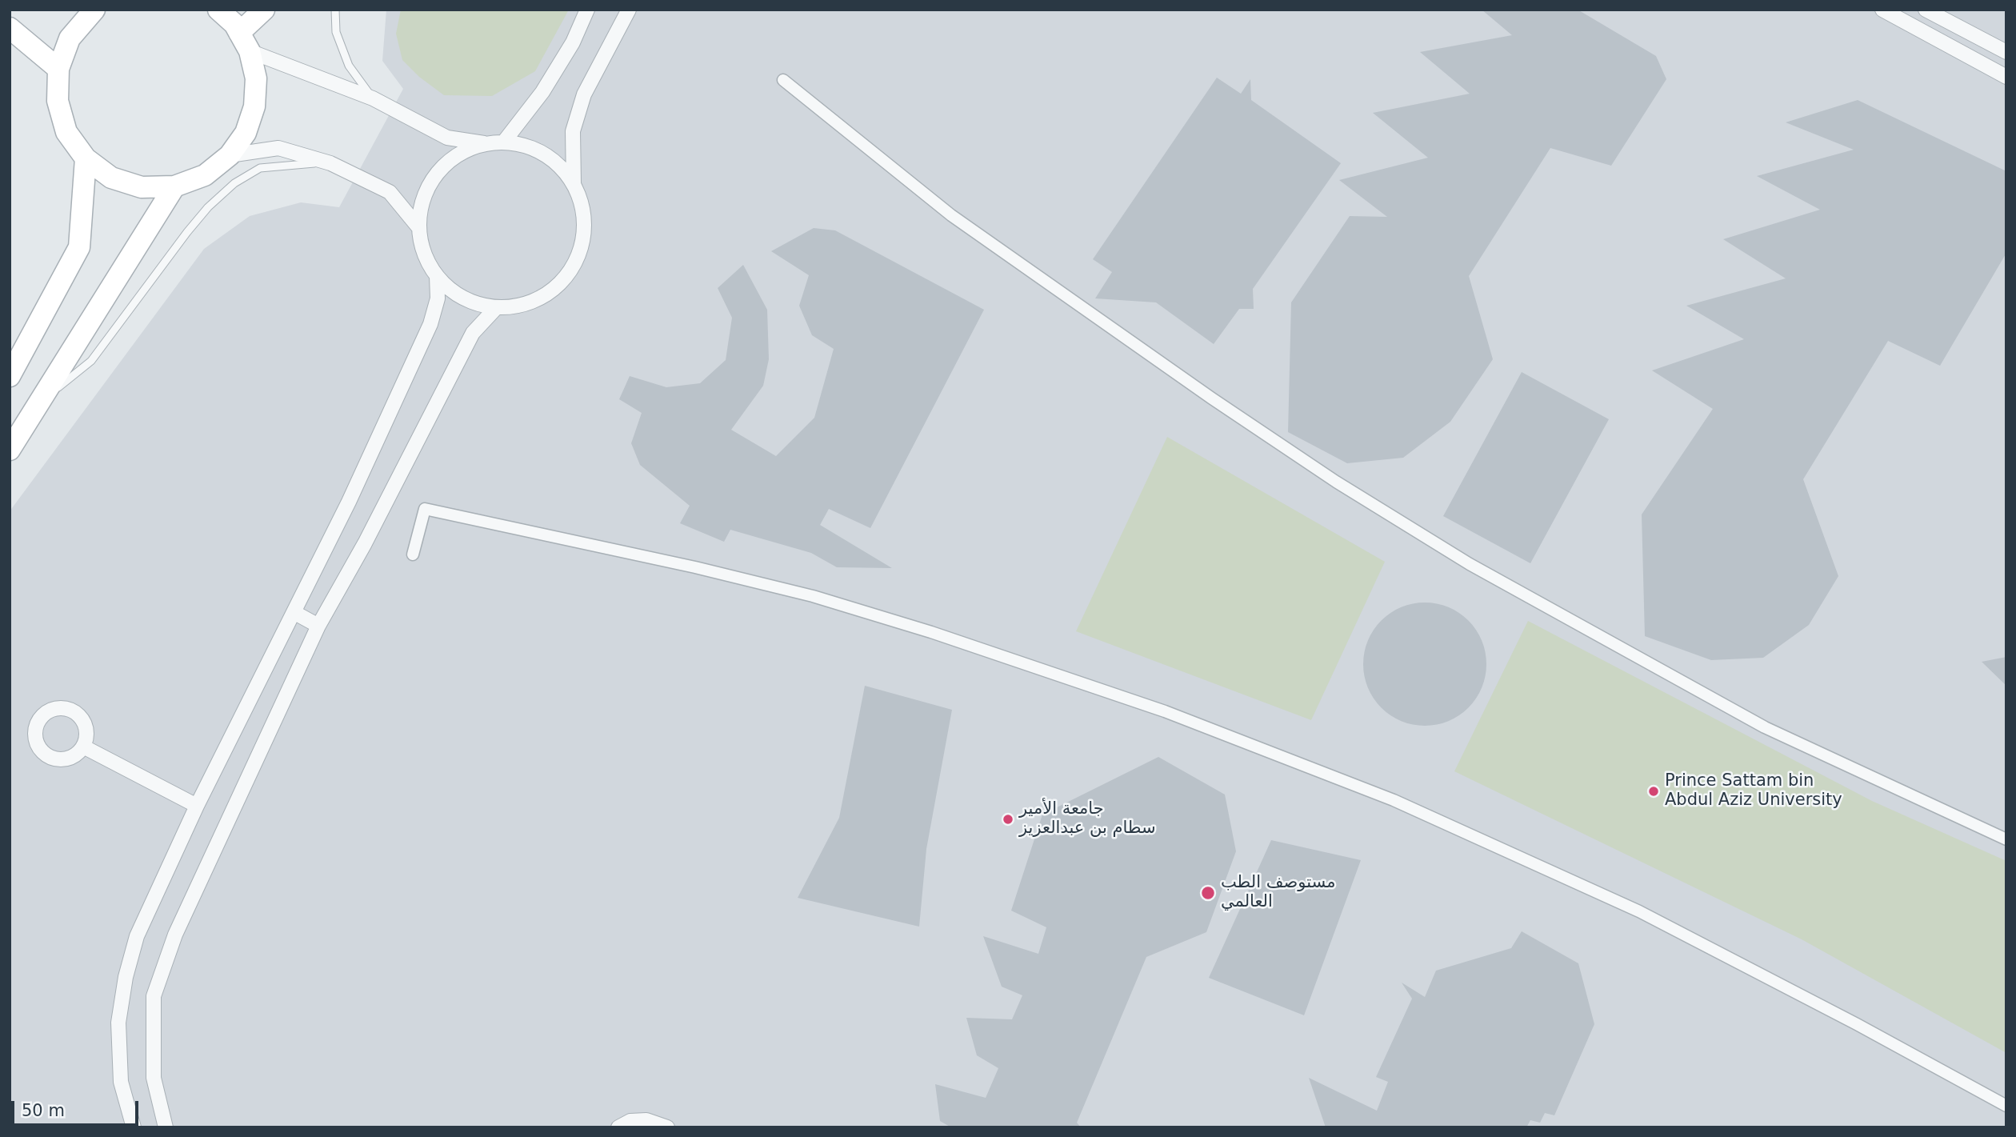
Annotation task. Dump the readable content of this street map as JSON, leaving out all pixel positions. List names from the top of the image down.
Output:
{
  "places": ["Prince Sattam bin Abdul Aziz University", "جامعة الأمير سطام بن عبدالعزيز", "مستوصف الطب العالمي"],
  "scale_bar": "50 m"
}
